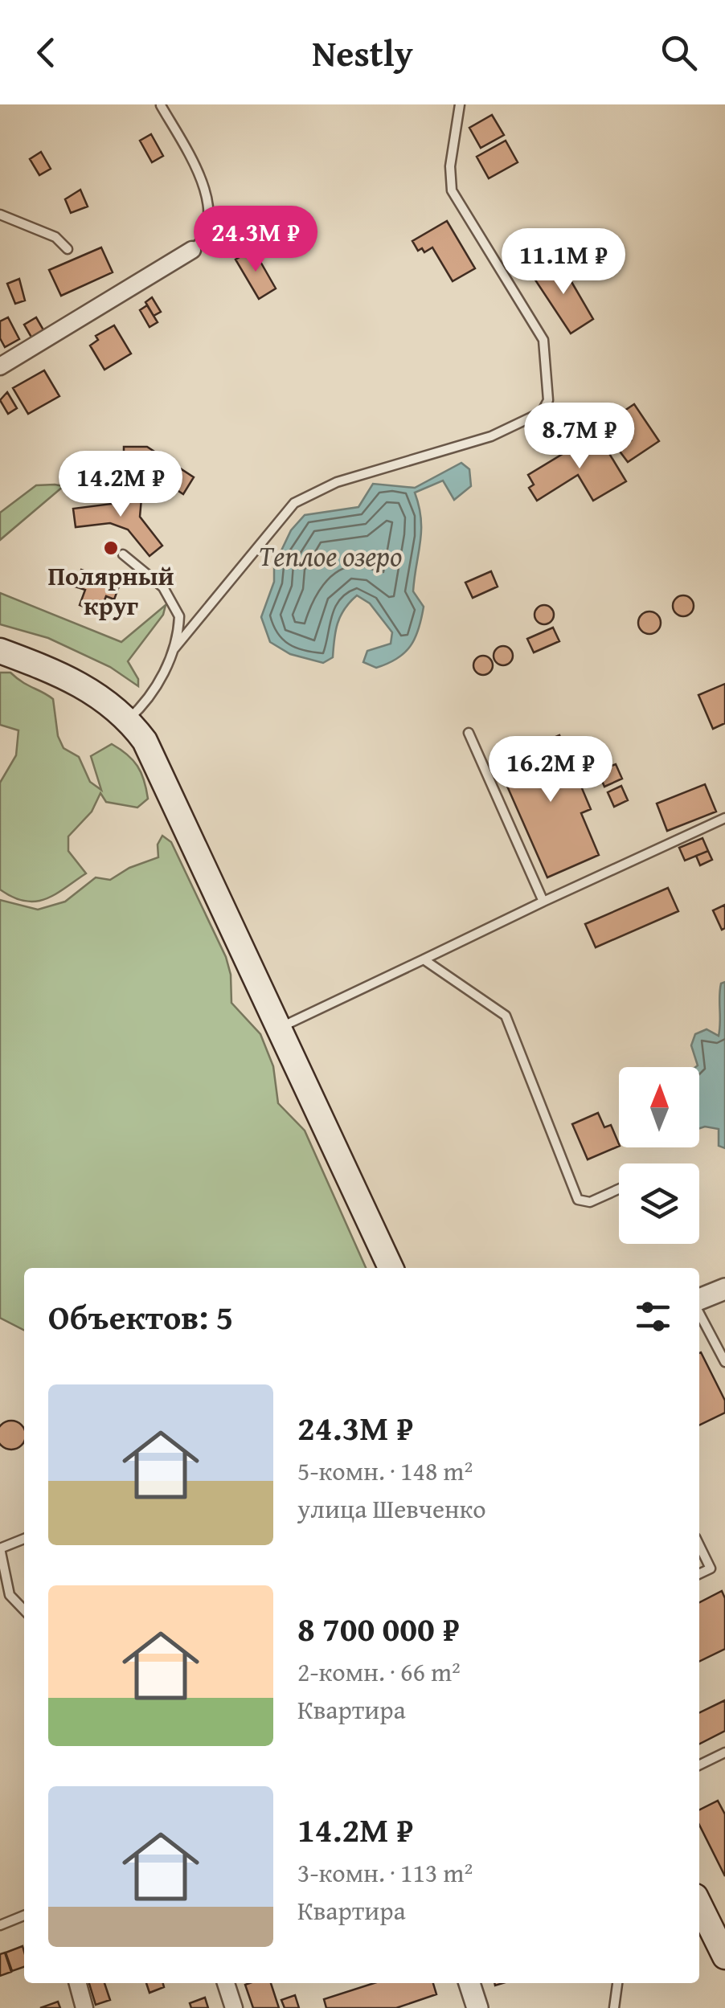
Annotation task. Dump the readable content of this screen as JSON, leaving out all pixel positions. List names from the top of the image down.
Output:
{
  "water": ["Теплое озеро"],
  "places": ["Полярный круг"],
  "north": "top",
  "page": {
    "header": "Nestly",
    "price": [
      "24.3M ₽",
      "11.1M ₽",
      "8.7M ₽",
      "14.2M ₽",
      "16.2M ₽"
    ],
    "heading": "Объектов: 5",
    "list": [
      {
        "name": "24.3M ₽",
        "note": "5-комн. · 148 m² · улица Шевченко"
      },
      {
        "name": "8 700 000 ₽",
        "note": "2-комн. · 66 m² · Квартира"
      },
      {
        "name": "14.2M ₽",
        "note": "3-комн. · 113 m² · Квартира"
      }
    ]
  }
}
